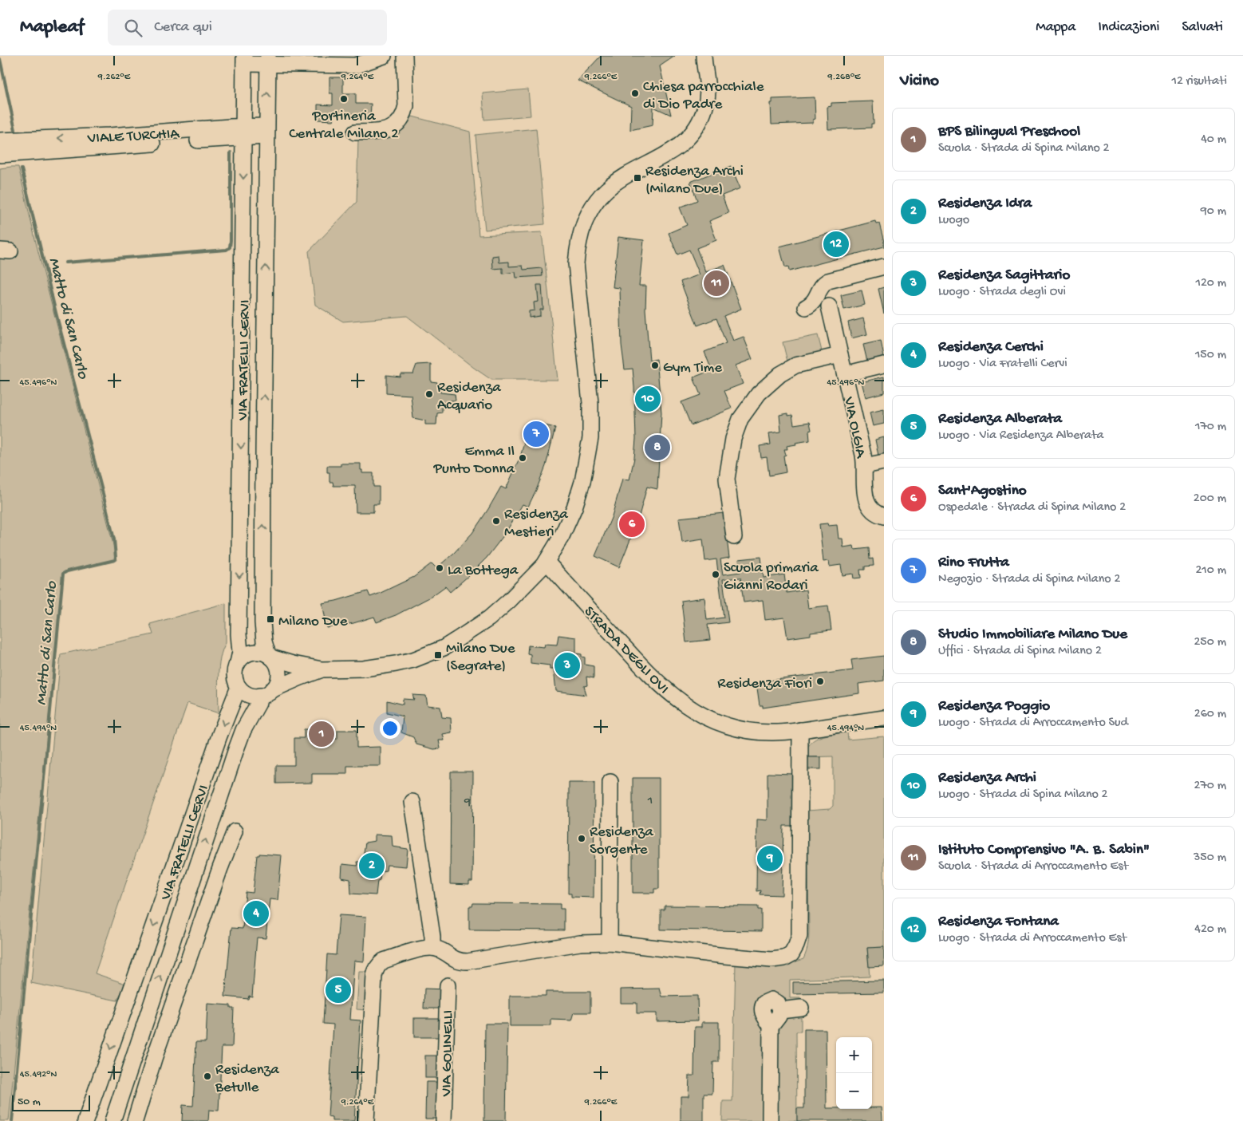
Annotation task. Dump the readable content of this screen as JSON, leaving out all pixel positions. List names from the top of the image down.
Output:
{
  "streets": {
    "street": [
      "VIALE TURCHIA",
      "VIA FRATELLI CERVI",
      "VIA OLGIA",
      "STRADA DEGLI OVI",
      "VIA GOLINELLI"
    ]
  },
  "crossings": [
    ["VIALE TURCHIA", "VIA FRATELLI CERVI"]
  ],
  "water": ["Matto di San Carlo"],
  "places": {
    "other": [
      "Chiesa parrocchiale di Dio Padre",
      "Portineria Centrale Milano 2",
      "Gym Time",
      "Residenza Acquario",
      "Emma Il Punto Donna",
      "Residenza Mestieri",
      "La Bottega",
      "Scuola primaria Gianni Rodari",
      "Residenza Fiori",
      "Residenza Sorgente",
      "Residenza Betulle"
    ],
    "transit": ["Residenza Archi (Milano Due)", "Milano Due", "Milano Due (Segrate)"]
  },
  "house_numbers": ["1", "9"],
  "scale_bar": "50 m",
  "page": {
    "header": "Mapleaf",
    "search": "Cerca qui",
    "nav": ["Mappa", "Indicazioni", "Salvati"],
    "heading": ["Vicino", "12 risultati"],
    "list": [
      {
        "mark": "1",
        "name": "BPS Bilingual Preschool",
        "note": "Scuola · Strada di Spina Milano 2",
        "value": "40 m"
      },
      {
        "mark": "2",
        "name": "Residenza Idra",
        "note": "Luogo",
        "value": "90 m"
      },
      {
        "mark": "3",
        "name": "Residenza Sagittario",
        "note": "Luogo · Strada degli Ovi",
        "value": "120 m"
      },
      {
        "mark": "4",
        "name": "Residenza Cerchi",
        "note": "Luogo · Via Fratelli Cervi",
        "value": "150 m"
      },
      {
        "mark": "5",
        "name": "Residenza Alberata",
        "note": "Luogo · Via Residenza Alberata",
        "value": "170 m"
      },
      {
        "mark": "6",
        "name": "Sant'Agostino",
        "note": "Ospedale · Strada di Spina Milano 2",
        "value": "200 m"
      },
      {
        "mark": "7",
        "name": "Rino Frutta",
        "note": "Negozio · Strada di Spina Milano 2",
        "value": "210 m"
      },
      {
        "mark": "8",
        "name": "Studio Immobiliare Milano Due",
        "note": "Uffici · Strada di Spina Milano 2",
        "value": "250 m"
      },
      {
        "mark": "9",
        "name": "Residenza Poggio",
        "note": "Luogo · Strada di Arroccamento Sud",
        "value": "260 m"
      },
      {
        "mark": "10",
        "name": "Residenza Archi",
        "note": "Luogo · Strada di Spina Milano 2",
        "value": "270 m"
      },
      {
        "mark": "11",
        "name": "Istituto Comprensivo \"A. B. Sabin\"",
        "note": "Scuola · Strada di Arroccamento Est",
        "value": "350 m"
      },
      {
        "mark": "12",
        "name": "Residenza Fontana",
        "note": "Luogo · Strada di Arroccamento Est",
        "value": "420 m"
      }
    ],
    "pins": [
      "12",
      "11",
      "10",
      "7",
      "8",
      "6",
      "3",
      "1",
      "9",
      "2",
      "4",
      "5"
    ],
    "map_buttons": ["+", "−"],
    "scale": "50 m"
  },
  "coordinates": [
    "9.262°E",
    "9.264°E",
    "9.266°E",
    "9.268°E",
    "45.496°N",
    "45.494°N",
    "45.492°N"
  ]
}
